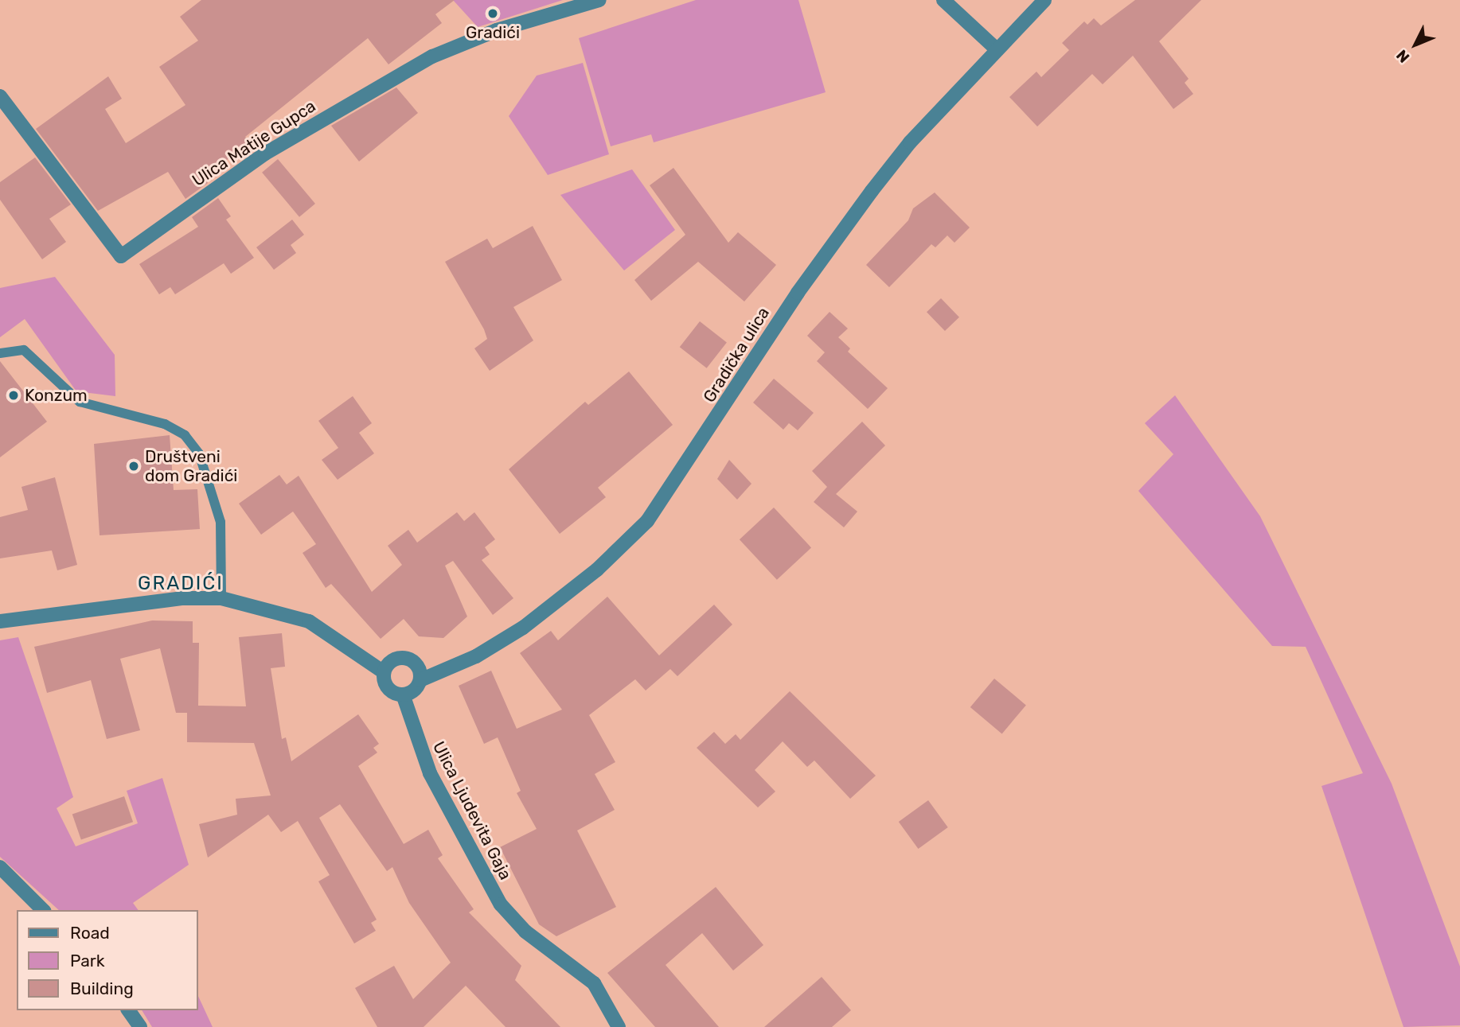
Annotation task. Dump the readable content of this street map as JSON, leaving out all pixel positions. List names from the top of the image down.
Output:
{
  "streets": {
    "street": ["Ulica Matije Gupca", "Gradička ulica", "Ulica Ljudevita Gaja"]
  },
  "crossings": [
    ["Gradička ulica", "Ulica Ljudevita Gaja"]
  ],
  "districts": ["GRADIĆI"],
  "places": ["Gradići", "Konzum", "Društveni dom Gradići"],
  "legend": ["Road", "Park", "Building"],
  "north": "bottom left"
}
